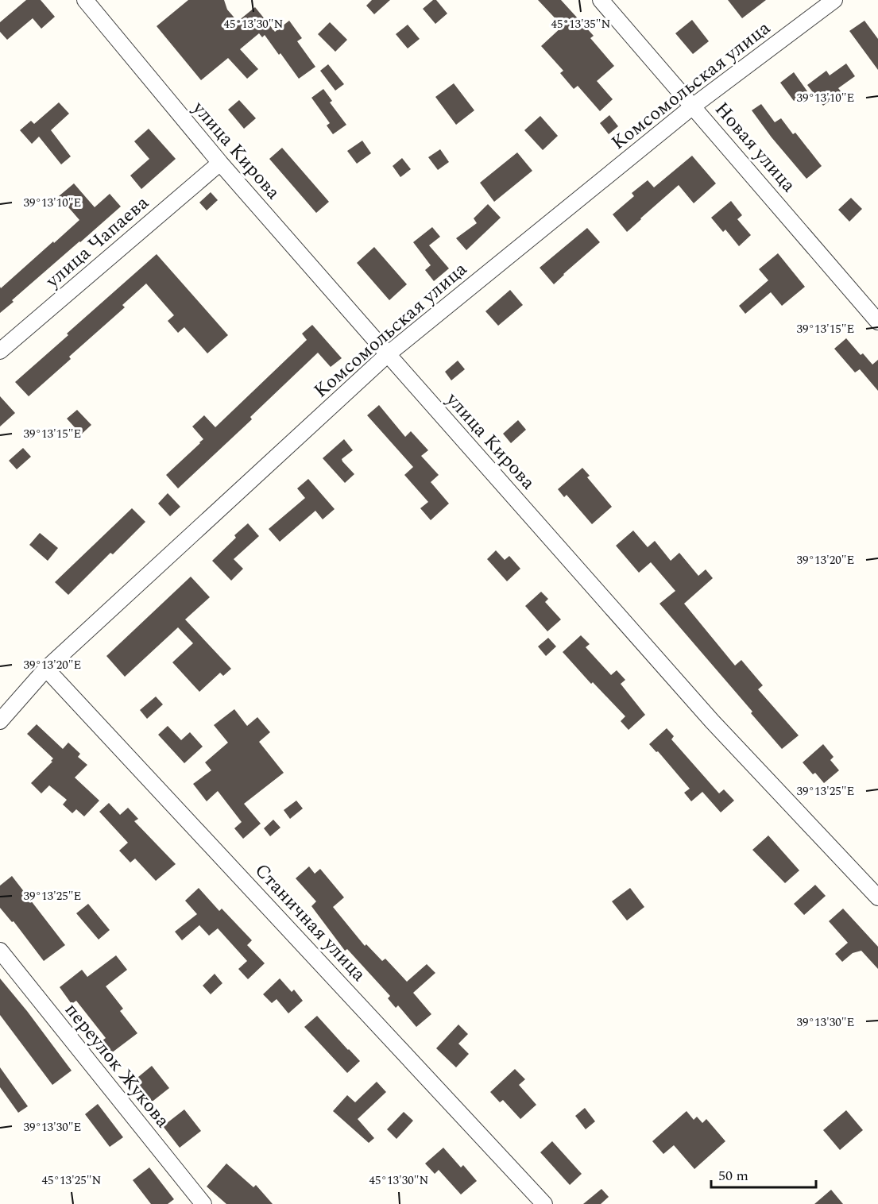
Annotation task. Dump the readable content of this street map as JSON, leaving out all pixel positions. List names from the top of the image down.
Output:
{
  "streets": {
    "street": [
      "Комсомольская улица",
      "Новая улица",
      "улица Кирова",
      "улица Чапаева",
      "Станичная улица",
      "переулок Жукова"
    ]
  },
  "crossings": [
    ["Комсомольская улица", "Новая улица"],
    ["Комсомольская улица", "улица Кирова"],
    ["Комсомольская улица", "Станичная улица"],
    ["улица Кирова", "улица Чапаева"]
  ],
  "scale_bar": "50 m",
  "coordinates": [
    "45°13'30\"N",
    "45°13'35\"N",
    "39°13'10\"E",
    "39°13'15\"E",
    "39°13'20\"E",
    "39°13'25\"E",
    "39°13'30\"E",
    "45°13'25\"N"
  ]
}
